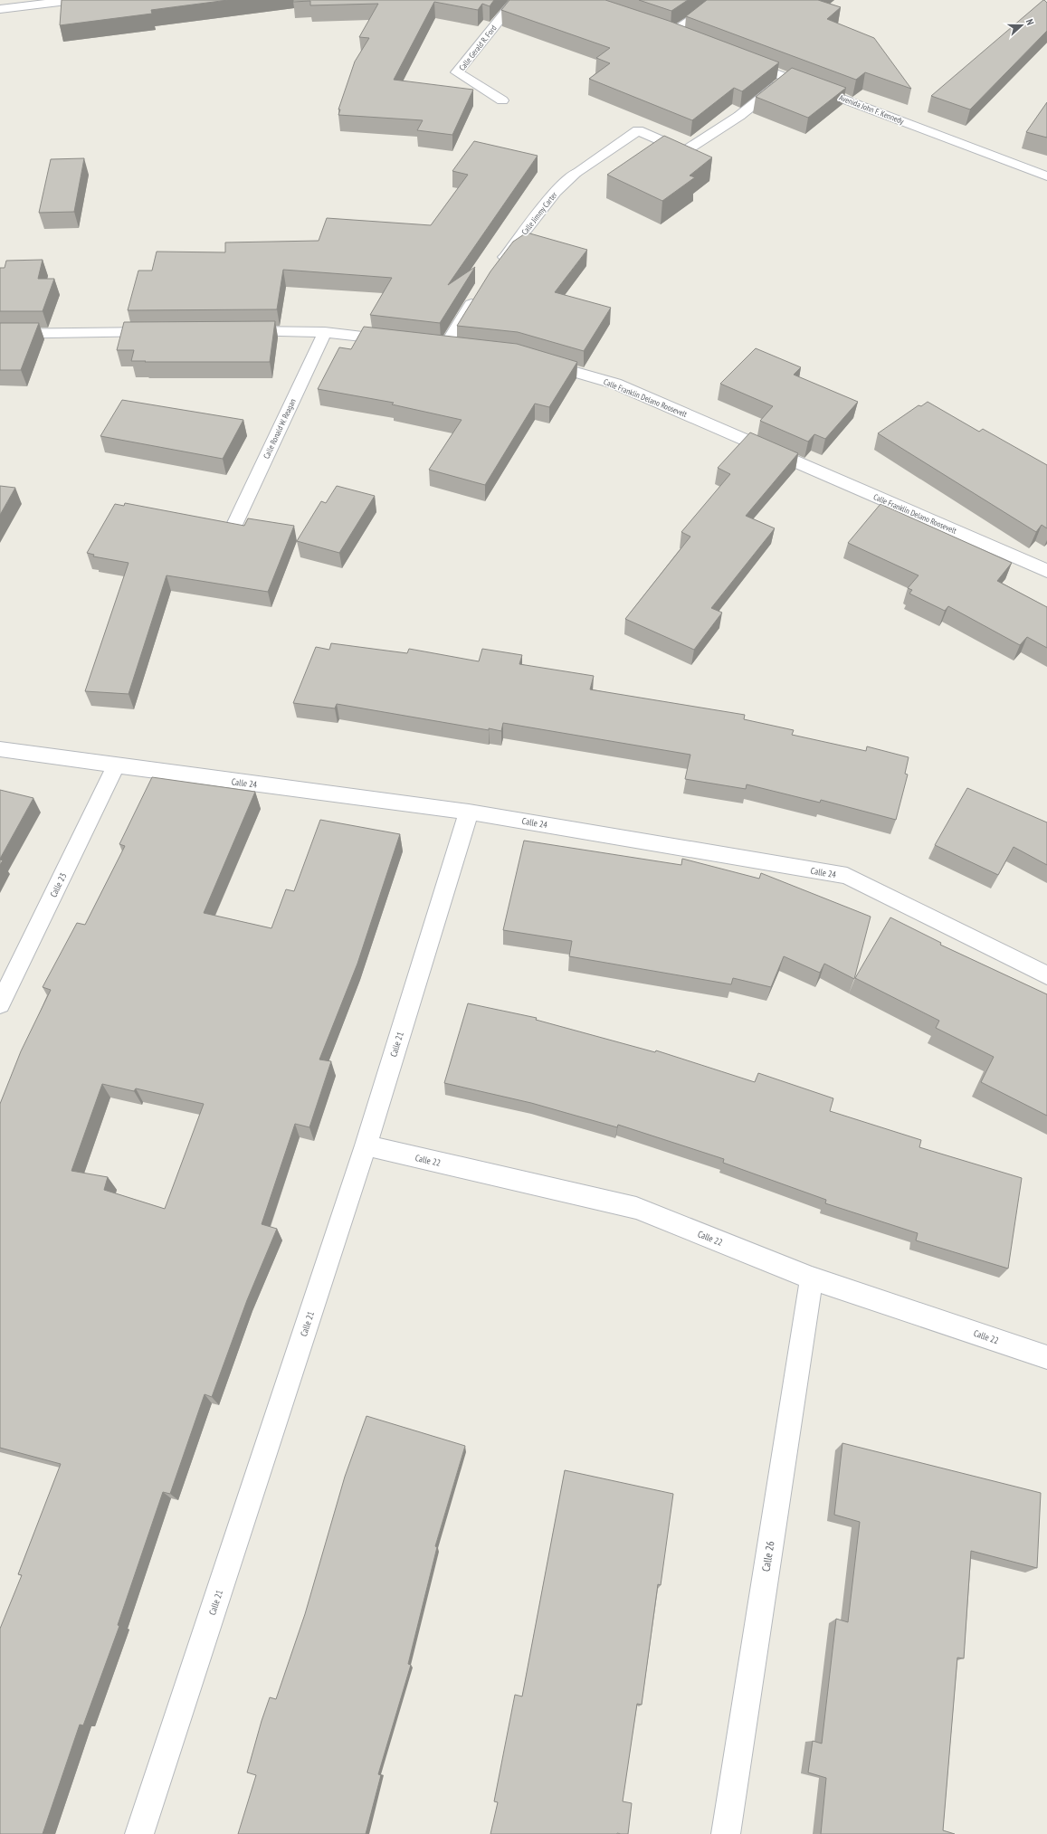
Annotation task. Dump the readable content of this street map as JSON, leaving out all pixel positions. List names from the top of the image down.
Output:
{
  "streets": {
    "street": [
      "Calle Gerald R. Ford",
      "Avenida John F. Kennedy",
      "Calle Jimmy Carter",
      "Calle Franklin Delano Roosevelt",
      "Calle Ronald W. Reagan",
      "Calle 24",
      "Calle 23",
      "Calle 21",
      "Calle 22",
      "Calle 26"
    ]
  },
  "crossings": [
    ["Avenida John F. Kennedy", "Calle Jimmy Carter"],
    ["Calle 24", "Calle 23"],
    ["Calle 24", "Calle 21"],
    ["Calle 21", "Calle 22"],
    ["Calle 22", "Calle 26"]
  ],
  "north": "right"
}
